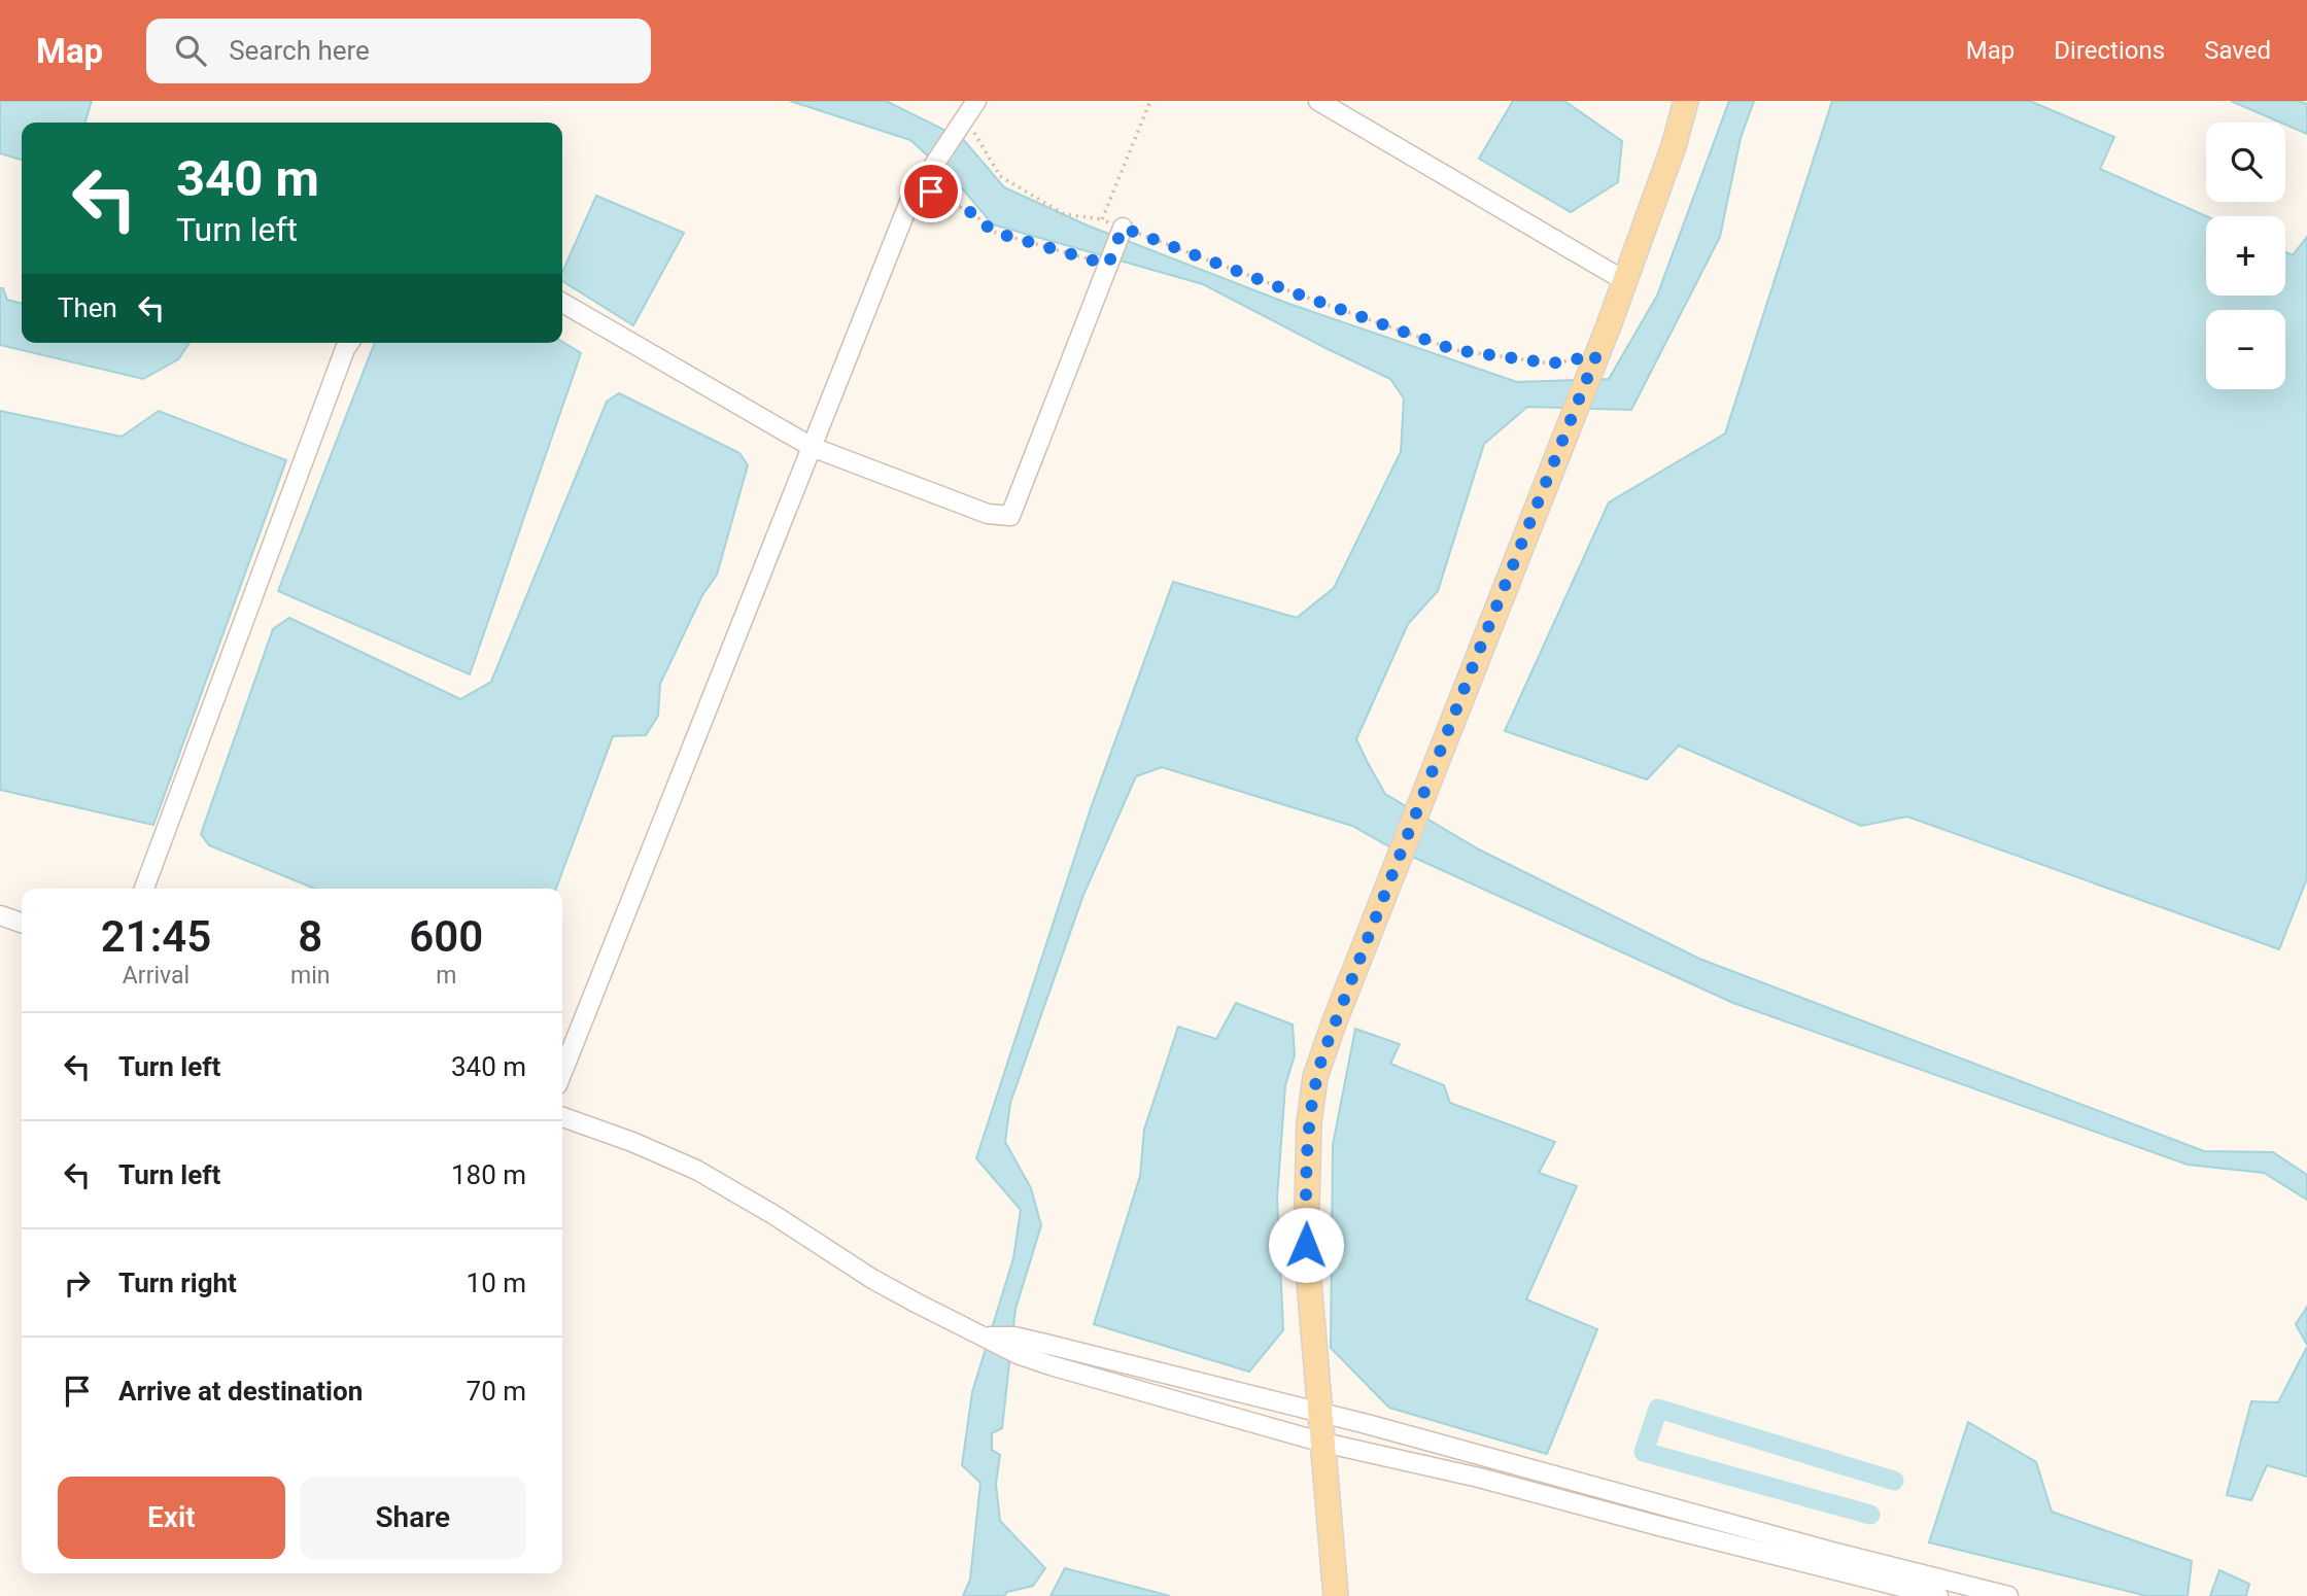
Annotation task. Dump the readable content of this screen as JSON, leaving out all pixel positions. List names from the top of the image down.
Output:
{
  "page": {
    "header": "Map",
    "search": "Search here",
    "nav": ["Map", "Directions", "Saved"],
    "map_buttons": ["+", "−"],
    "turn": ["340 m", "Turn left"],
    "then": "Then",
    "eta": [
      "21:45",
      "Arrival",
      "8",
      "min",
      "600",
      "m"
    ],
    "list": [
      {
        "name": "Turn left",
        "value": "340 m"
      },
      {
        "name": "Turn left",
        "value": "180 m"
      },
      {
        "name": "Turn right",
        "value": "10 m"
      },
      {
        "name": "Arrive at destination",
        "value": "70 m"
      }
    ],
    "buttons": ["Exit", "Share"]
  }
}
